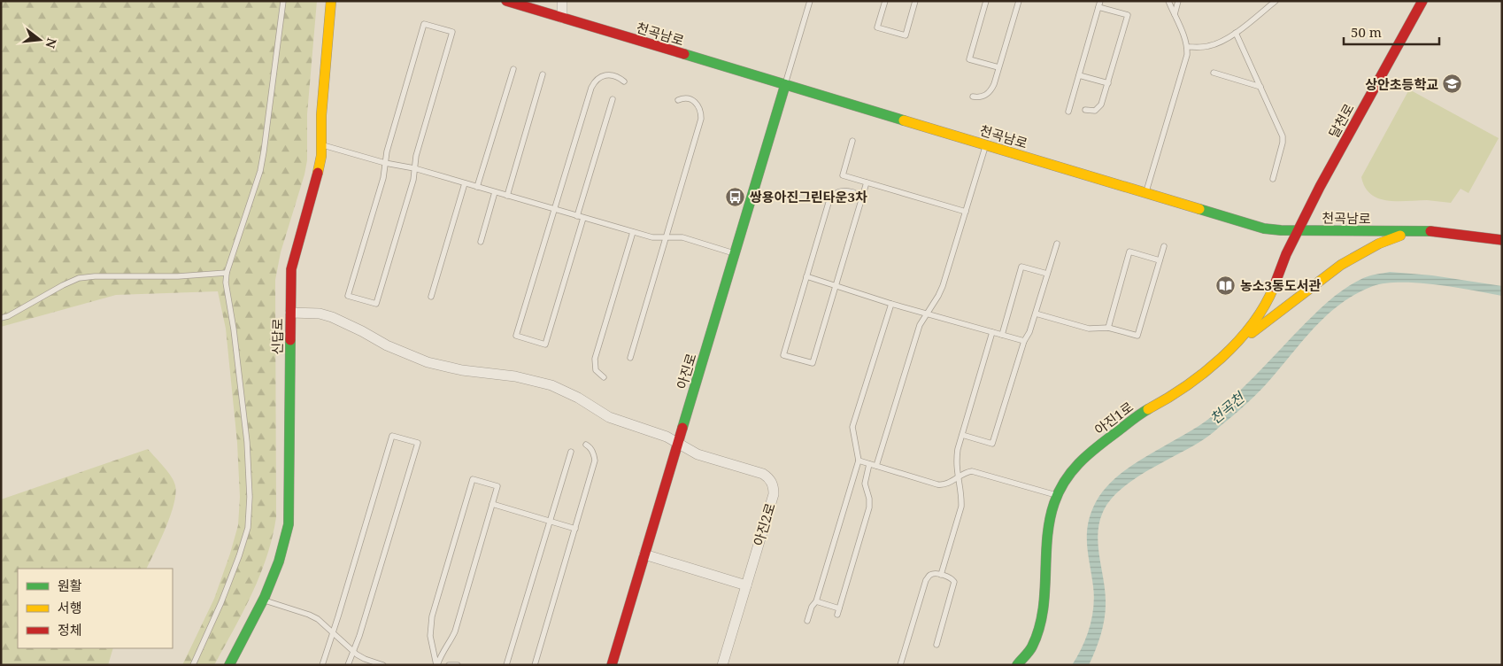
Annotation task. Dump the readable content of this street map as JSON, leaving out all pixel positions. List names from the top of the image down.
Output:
{
  "streets": {
    "street": [
      "천곡남로",
      "달천로",
      "신답로",
      "아진로",
      "아진1로",
      "아진2로"
    ]
  },
  "crossings": [
    ["천곡남로", "달천로"],
    ["천곡남로", "아진로"],
    ["천곡남로", "아진1로"],
    ["달천로", "아진1로"],
    ["신답로", "아진2로"],
    ["아진로", "아진2로"]
  ],
  "water": ["천곡천"],
  "places": {
    "school or university": ["상안초등학교"],
    "bus stop": ["쌍용아진그린타운3차"],
    "library": ["농소3동도서관"]
  },
  "legend": ["원활", "서행", "정체"],
  "scale_bar": "50 m",
  "north": "right"
}
